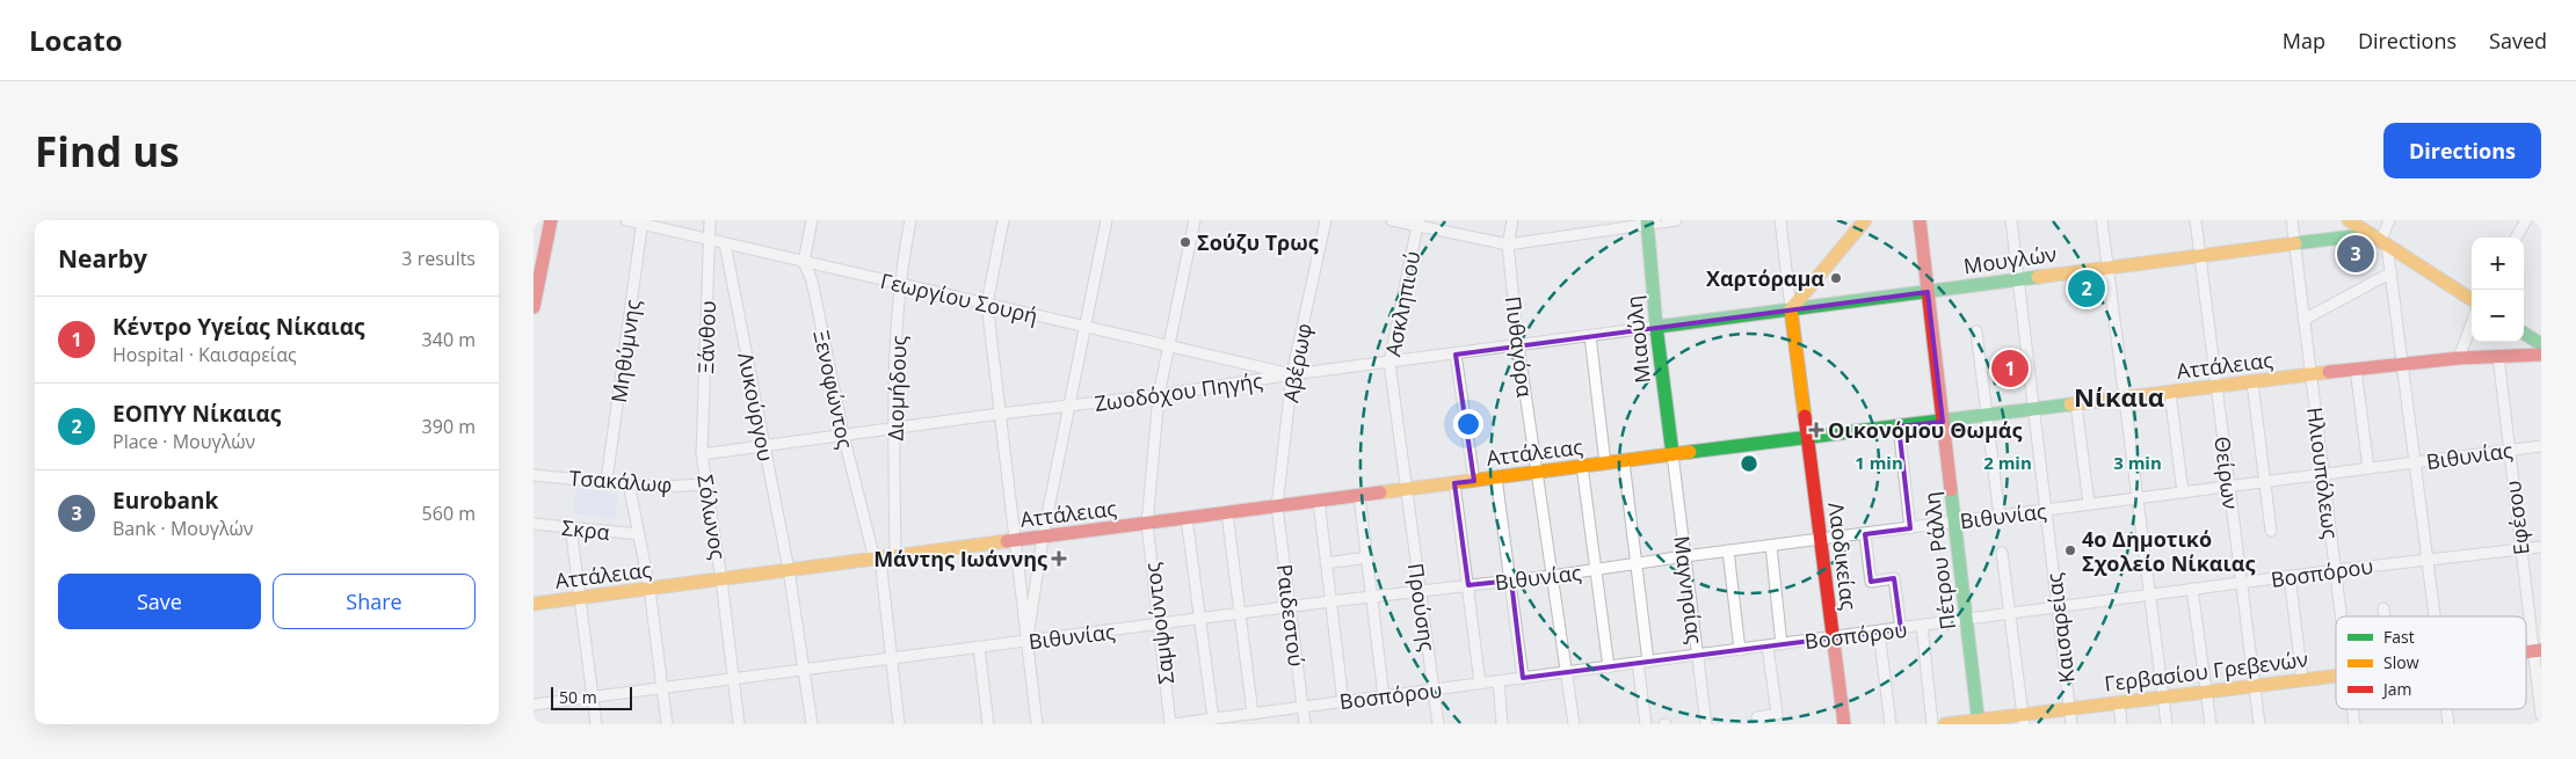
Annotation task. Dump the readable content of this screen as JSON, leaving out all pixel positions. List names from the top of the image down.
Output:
{
  "streets": {
    "street": [
      "Μουγλών",
      "Γεωργίου Σουρή",
      "Ασκληπιού",
      "Ξάνθου",
      "Μιαούλη",
      "Πυθαγόρα",
      "Μηθύμνης",
      "Αβέρωφ",
      "Αττάλειας",
      "Διομήδους",
      "Ξενοφώντος",
      "Ζωοδόχου Πηγής",
      "Λυκούργου",
      "Βιθυνίας",
      "Θείρων",
      "Ηλιουπόλεως",
      "Τσακάλωφ",
      "Σόλωνος",
      "Εφέσου",
      "Σκρα",
      "Λαοδικείας",
      "Πέτρου Ράλλη",
      "Βοσπόρου",
      "Μαγνησίας",
      "Προύσης",
      "Ραιδεστού",
      "Σαμψούντος",
      "Καισαρείας",
      "Γερβασίου Γρεβενών"
    ]
  },
  "crossings": [
    ["Μουγλών", "Μιαούλη"],
    ["Μουγλών", "Ζωοδόχου Πηγής"],
    ["Μουγλών", "Θείρων"],
    ["Μουγλών", "Ηλιουπόλεως"],
    ["Μουγλών", "Λαοδικείας"],
    ["Μουγλών", "Πέτρου Ράλλη"],
    ["Μουγλών", "Καισαρείας"],
    ["Γεωργίου Σουρή", "Ξάνθου"],
    ["Γεωργίου Σουρή", "Μηθύμνης"],
    ["Γεωργίου Σουρή", "Αβέρωφ"],
    ["Γεωργίου Σουρή", "Διομήδους"],
    ["Γεωργίου Σουρή", "Ξενοφώντος"],
    ["Γεωργίου Σουρή", "Ζωοδόχου Πηγής"],
    ["Γεωργίου Σουρή", "Λυκούργου"],
    ["Γεωργίου Σουρή", "Σαμψούντος"],
    ["Ασκληπιού", "Αττάλειας"],
    ["Ασκληπιού", "Ζωοδόχου Πηγής"],
    ["Ασκληπιού", "Προύσης"],
    ["Ξάνθου", "Ζωοδόχου Πηγής"],
    ["Ξάνθου", "Σόλωνος"],
    ["Μιαούλη", "Αττάλειας"],
    ["Μιαούλη", "Ζωοδόχου Πηγής"],
    ["Μιαούλη", "Μαγνησίας"],
    ["Πυθαγόρα", "Αττάλειας"],
    ["Πυθαγόρα", "Ζωοδόχου Πηγής"],
    ["Πυθαγόρα", "Βιθυνίας"],
    ["Πυθαγόρα", "Βοσπόρου"],
    ["Μηθύμνης", "Τσακάλωφ"],
    ["Αβέρωφ", "Αττάλειας"],
    ["Αβέρωφ", "Ζωοδόχου Πηγής"],
    ["Αβέρωφ", "Ραιδεστού"],
    ["Αττάλειας", "Διομήδους"],
    ["Αττάλειας", "Ξενοφώντος"],
    ["Αττάλειας", "Λυκούργου"],
    ["Αττάλειας", "Θείρων"],
    ["Αττάλειας", "Ηλιουπόλεως"],
    ["Αττάλειας", "Σόλωνος"],
    ["Αττάλειας", "Εφέσου"],
    ["Αττάλειας", "Λαοδικείας"],
    ["Αττάλειας", "Πέτρου Ράλλη"],
    ["Αττάλειας", "Μαγνησίας"],
    ["Αττάλειας", "Προύσης"],
    ["Αττάλειας", "Ραιδεστού"],
    ["Αττάλειας", "Σαμψούντος"],
    ["Αττάλειας", "Καισαρείας"],
    ["Διομήδους", "Ζωοδόχου Πηγής"],
    ["Ξενοφώντος", "Ζωοδόχου Πηγής"],
    ["Ξενοφώντος", "Βιθυνίας"],
    ["Ζωοδόχου Πηγής", "Λυκούργου"],
    ["Ζωοδόχου Πηγής", "Σόλωνος"],
    ["Ζωοδόχου Πηγής", "Σαμψούντος"],
    ["Λυκούργου", "Βιθυνίας"],
    ["Βιθυνίας", "Θείρων"],
    ["Βιθυνίας", "Ηλιουπόλεως"],
    ["Βιθυνίας", "Σόλωνος"],
    ["Βιθυνίας", "Εφέσου"],
    ["Βιθυνίας", "Λαοδικείας"],
    ["Βιθυνίας", "Πέτρου Ράλλη"],
    ["Βιθυνίας", "Μαγνησίας"],
    ["Βιθυνίας", "Προύσης"],
    ["Βιθυνίας", "Ραιδεστού"],
    ["Βιθυνίας", "Σαμψούντος"],
    ["Βιθυνίας", "Καισαρείας"],
    ["Θείρων", "Βοσπόρου"],
    ["Θείρων", "Γερβασίου Γρεβενών"],
    ["Ηλιουπόλεως", "Βοσπόρου"],
    ["Τσακάλωφ", "Σόλωνος"],
    ["Εφέσου", "Βοσπόρου"],
    ["Λαοδικείας", "Βοσπόρου"],
    ["Πέτρου Ράλλη", "Βοσπόρου"],
    ["Πέτρου Ράλλη", "Γερβασίου Γρεβενών"],
    ["Βοσπόρου", "Μαγνησίας"],
    ["Βοσπόρου", "Προύσης"],
    ["Βοσπόρου", "Ραιδεστού"],
    ["Βοσπόρου", "Σαμψούντος"],
    ["Βοσπόρου", "Καισαρείας"],
    ["Καισαρείας", "Γερβασίου Γρεβενών"]
  ],
  "districts": ["Νίκαια"],
  "places": {
    "other": ["Σούζυ Τρως", "Χαρτόραμα", "4ο Δημοτικό Σχολείο Νίκαιας"],
    "health": ["Οικονόμου Θωμάς", "Μάντης Ιωάννης"]
  },
  "legend": ["Fast", "Slow", "Jam"],
  "scale_bar": "50 m",
  "page": {
    "header": "Locato",
    "nav": ["Map", "Directions", "Saved"],
    "buttons": [
      "Directions",
      ["Save", "Share"]
    ],
    "title": "Find us",
    "heading": ["Nearby", "3 results"],
    "pins": ["3", "2", "1"],
    "map_buttons": ["+", "−"],
    "list": [
      {
        "mark": "1",
        "name": "Κέντρο Υγείας Νίκαιας",
        "note": "Hospital · Καισαρείας",
        "value": "340 m"
      },
      {
        "mark": "2",
        "name": "ΕΟΠΥΥ Νίκαιας",
        "note": "Place · Μουγλών",
        "value": "390 m"
      },
      {
        "mark": "3",
        "name": "Eurobank",
        "note": "Bank · Μουγλών",
        "value": "560 m"
      }
    ],
    "scale": "50 m"
  },
  "rings": ["1 min", "2 min", "3 min"]
}
